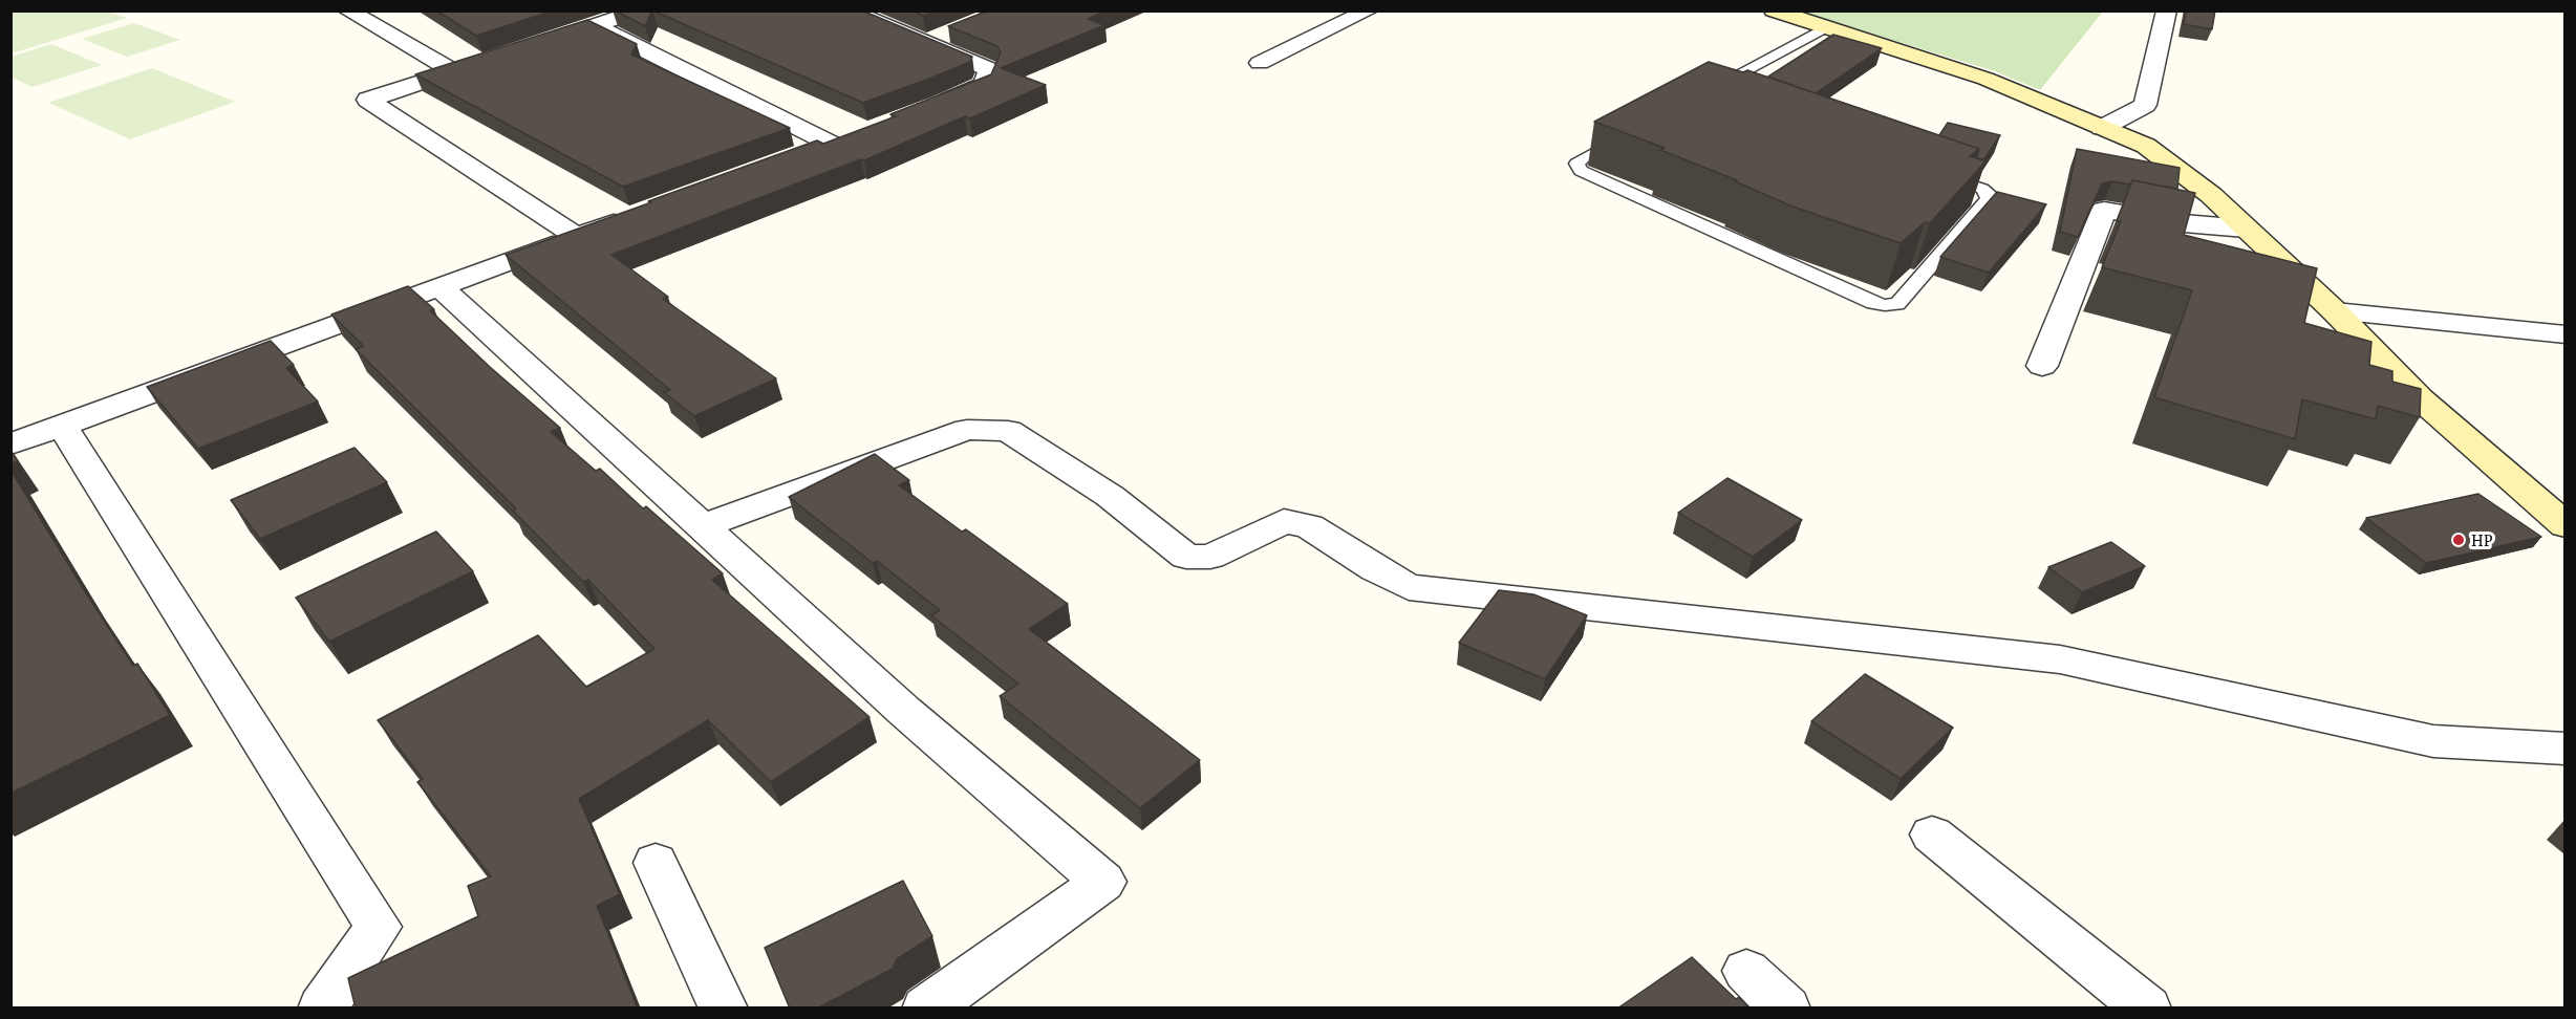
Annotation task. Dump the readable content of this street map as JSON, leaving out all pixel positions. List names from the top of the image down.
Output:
{
  "places": ["HP"]
}
